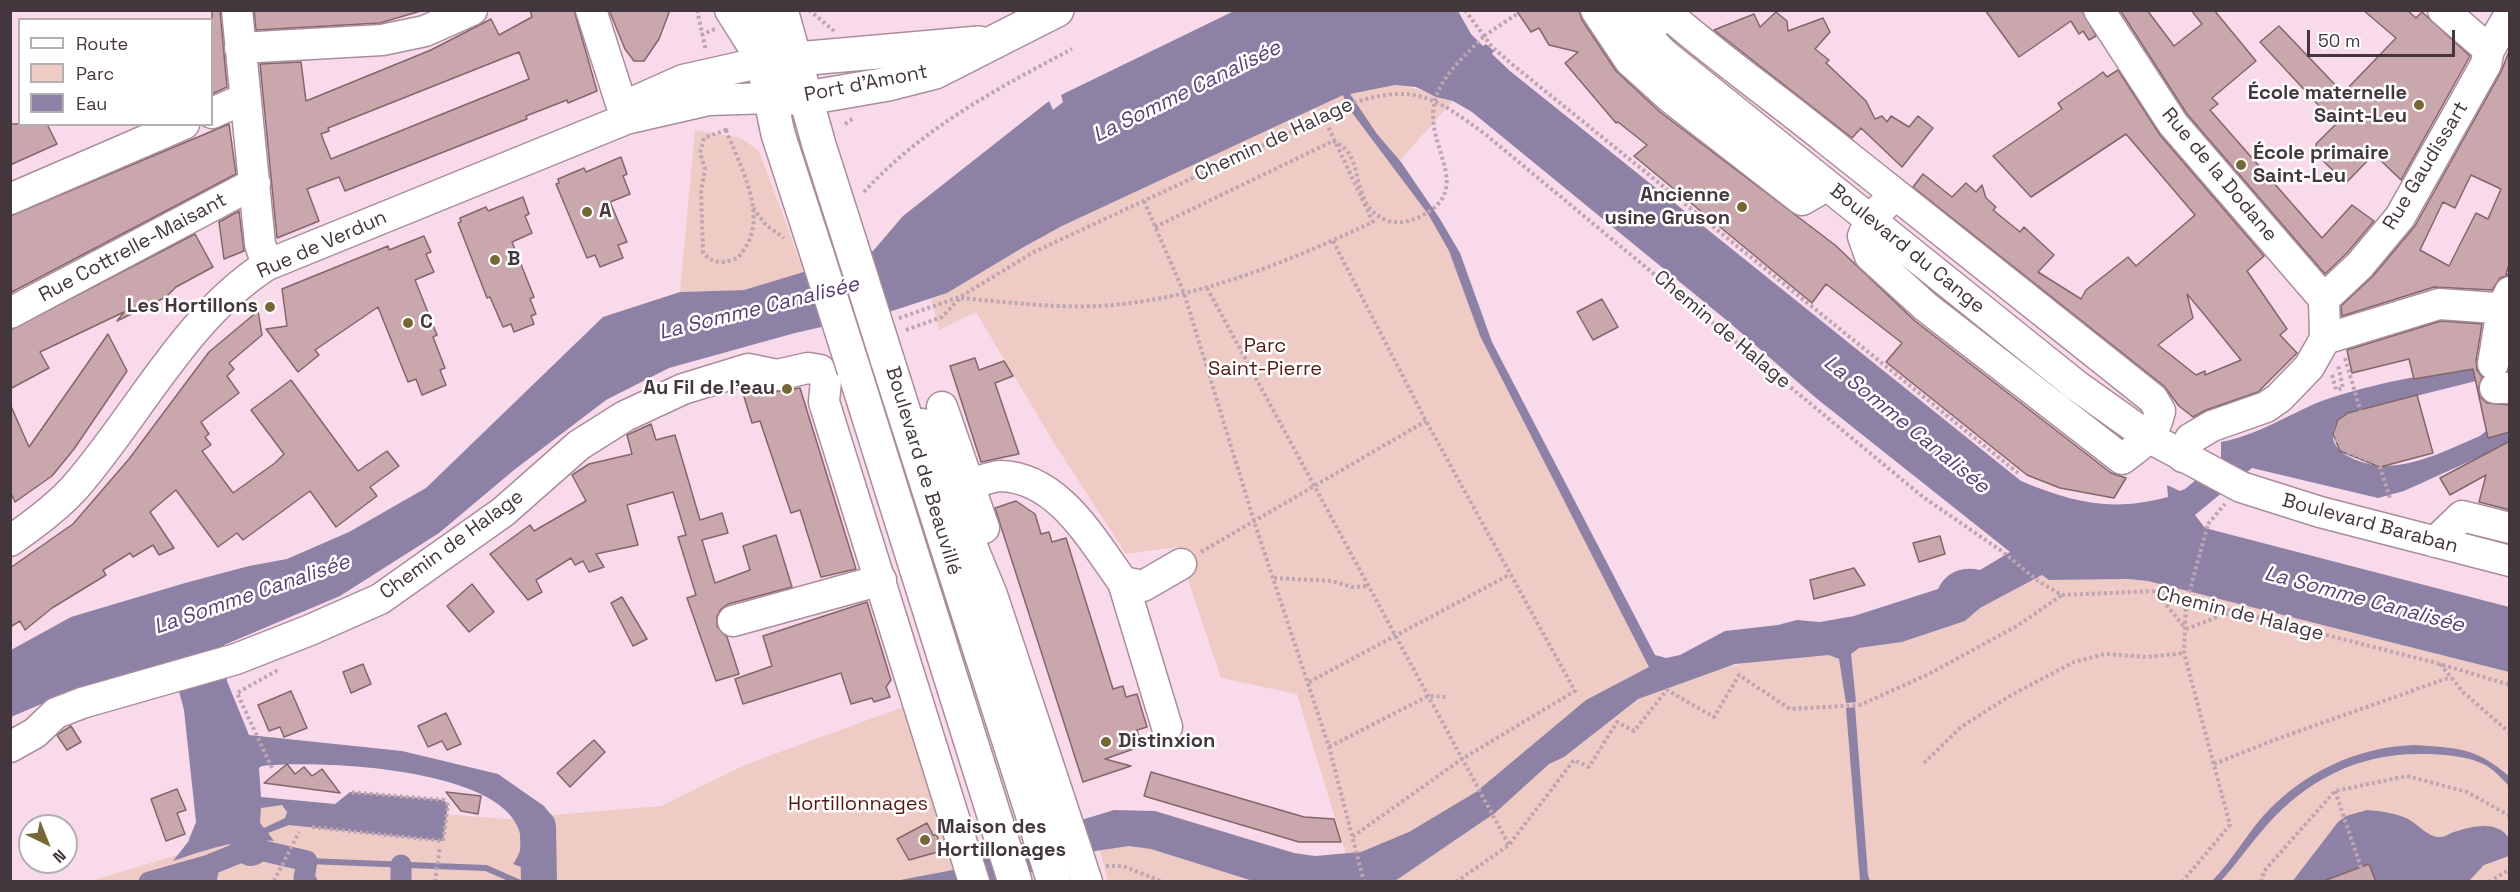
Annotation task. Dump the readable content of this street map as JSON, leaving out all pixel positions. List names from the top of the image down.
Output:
{
  "streets": {
    "main road": ["Port d'Amont", "Boulevard de Beauvillé"],
    "street": [
      "Chemin de Halage",
      "Rue Gaudissart",
      "Rue de la Dodane",
      "Rue de Verdun",
      "Rue Cottrelle-Maisant",
      "Boulevard du Cange",
      "Boulevard Baraban"
    ]
  },
  "crossings": [
    ["Port d'Amont", "Rue de Verdun"],
    ["Port d'Amont", "Boulevard de Beauvillé"],
    ["Chemin de Halage", "Boulevard de Beauvillé"],
    ["Rue Gaudissart", "Rue de la Dodane"],
    ["Rue de Verdun", "Boulevard de Beauvillé"],
    ["Boulevard du Cange", "Boulevard Baraban"]
  ],
  "water": ["La Somme Canalisée"],
  "parks": ["Parc Saint-Pierre", "Hortillonnages"],
  "places": [
    "École maternelle Saint-Leu",
    "École primaire Saint-Leu",
    "Ancienne usine Gruson",
    "A",
    "B",
    "Les Hortillons",
    "C",
    "Au Fil de l'eau",
    "Distinxion",
    "Maison des Hortillonages"
  ],
  "legend": ["Route", "Parc", "Eau"],
  "scale_bar": "50 m",
  "north": "bottom right"
}
